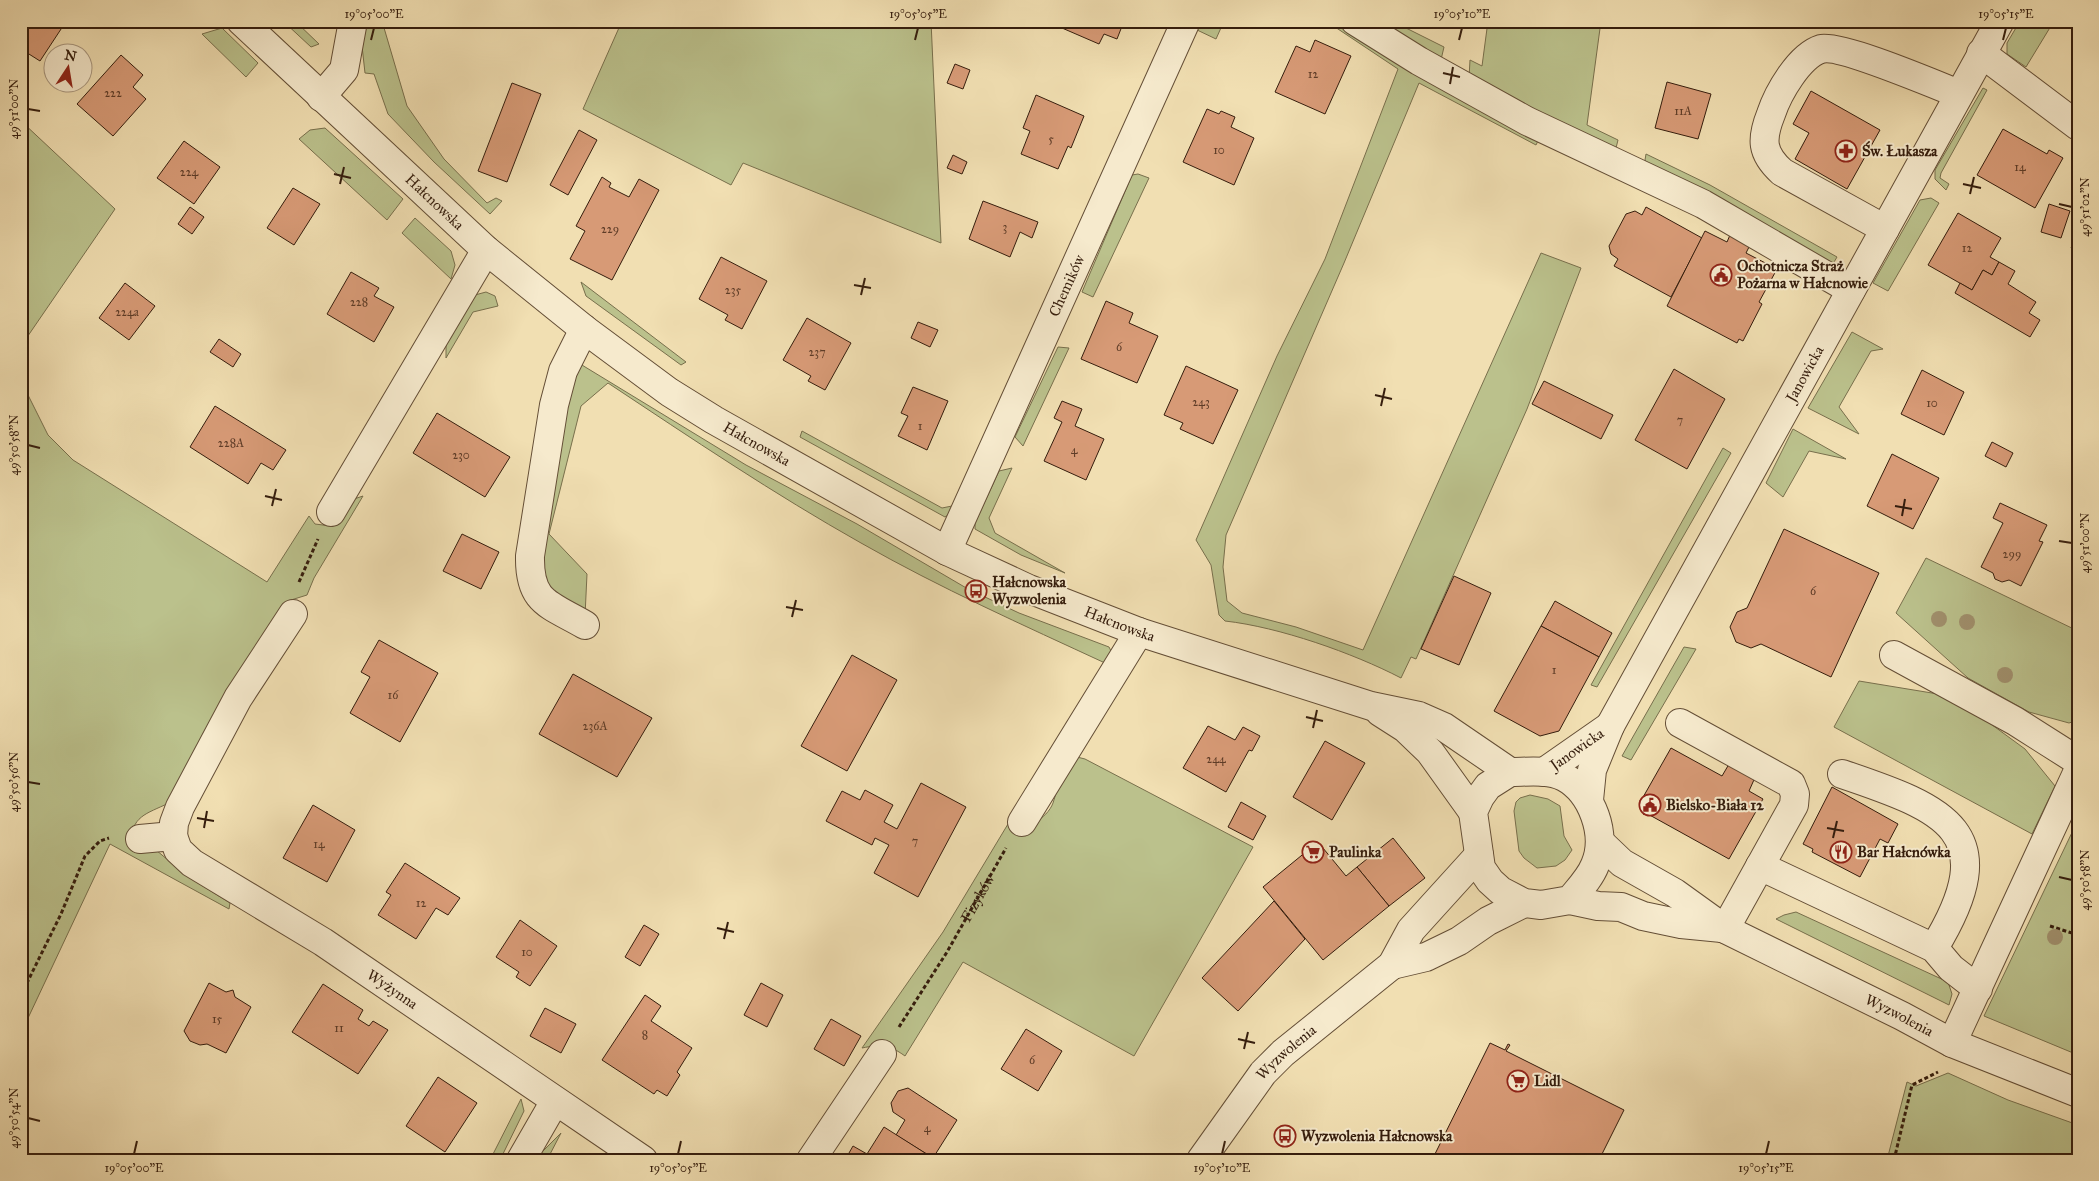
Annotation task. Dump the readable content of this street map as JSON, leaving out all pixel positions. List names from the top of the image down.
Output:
{
  "streets": {
    "street": [
      "Hałcnowska",
      "Chemików",
      "Janowicka",
      "Wyżynna",
      "Wyzwolenia"
    ],
    "path": ["Fizyków"]
  },
  "crossings": [
    ["Hałcnowska", "Chemików"],
    ["Hałcnowska", "Janowicka"],
    ["Hałcnowska", "Wyzwolenia"],
    ["Janowicka", "Wyzwolenia"]
  ],
  "places": {
    "pharmacy": ["Św. Łukasza"],
    "public building": ["Ochotnicza Straż Pożarna w Hałcnowie", "Bielsko-Biała 12"],
    "bus stop": ["Hałcnowska Wyzwolenia", "Wyzwolenia Hałcnowska"],
    "supermarket": ["Paulinka", "Lidl"],
    "restaurant": ["Bar Hałcnówka"]
  },
  "house_numbers": [
    "12",
    "222",
    "11A",
    "5",
    "10",
    "14",
    "224",
    "3",
    "229",
    "12",
    "235",
    "228",
    "224a",
    "6",
    "237",
    "243",
    "10",
    "7",
    "1",
    "228A",
    "4",
    "230",
    "299",
    "6",
    "1",
    "16",
    "236A",
    "244",
    "7",
    "14",
    "12",
    "10",
    "15",
    "11",
    "8",
    "6",
    "4"
  ],
  "north": "top",
  "coordinates": [
    "19°05'00\"E",
    "19°05'05\"E",
    "19°05'10\"E",
    "19°05'15\"E",
    "49°51'00\"N",
    "49°51'02\"N",
    "49°50'58\"N",
    "49°50'56\"N",
    "49°50'54\"N"
  ]
}
